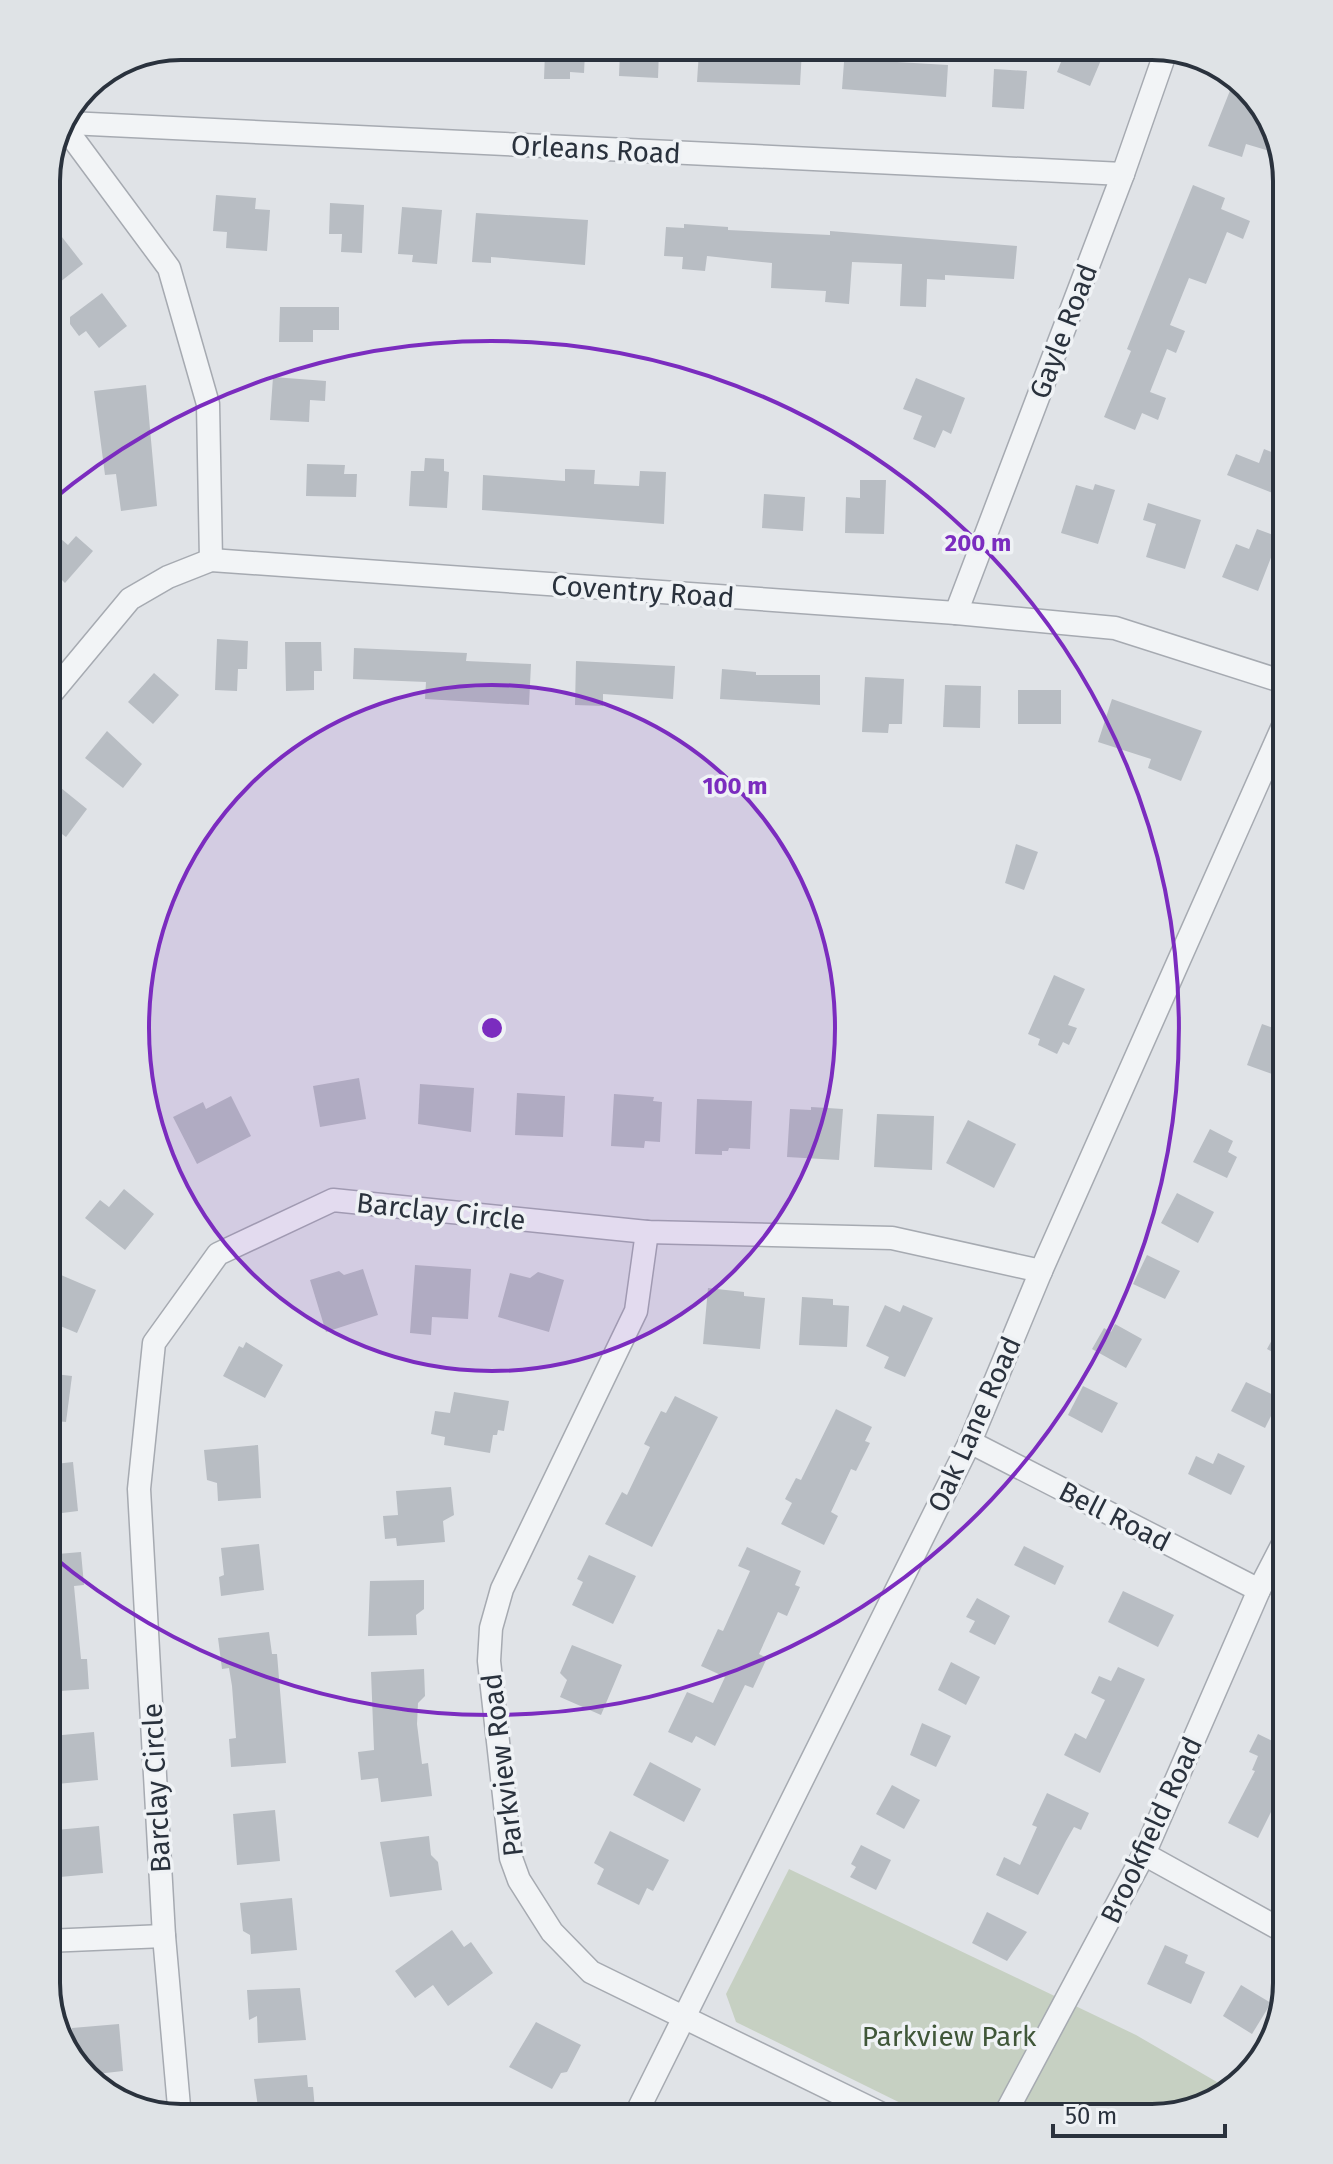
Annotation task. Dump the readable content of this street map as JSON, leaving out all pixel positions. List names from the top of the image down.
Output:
{
  "streets": {
    "street": [
      "Orleans Road",
      "Gayle Road",
      "Coventry Road",
      "Barclay Circle",
      "Oak Lane Road",
      "Bell Road",
      "Parkview Road",
      "Brookfield Road"
    ]
  },
  "crossings": [
    ["Orleans Road", "Gayle Road"],
    ["Gayle Road", "Coventry Road"],
    ["Barclay Circle", "Oak Lane Road"],
    ["Barclay Circle", "Parkview Road"],
    ["Oak Lane Road", "Bell Road"],
    ["Oak Lane Road", "Parkview Road"],
    ["Bell Road", "Brookfield Road"]
  ],
  "parks": ["Parkview Park"],
  "scale_bar": "50 m",
  "rings": ["200 m", "100 m"]
}
